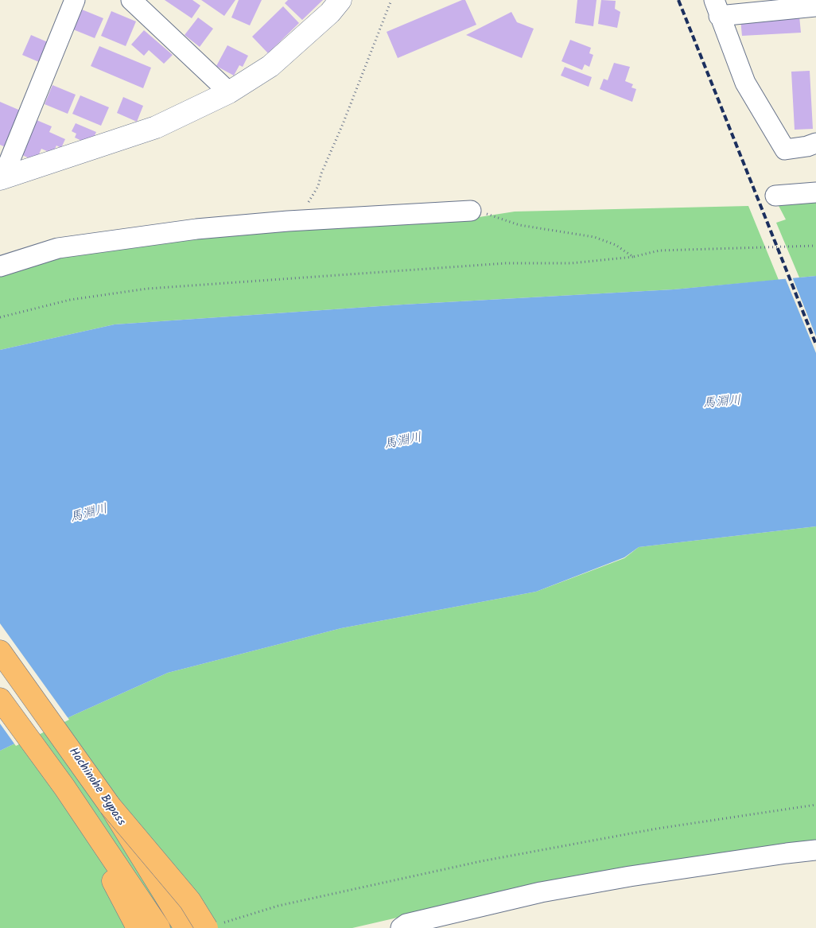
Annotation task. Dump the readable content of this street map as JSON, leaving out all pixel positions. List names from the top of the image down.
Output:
{
  "streets": {
    "highway": ["Hachinohe Bypass"]
  },
  "water": ["馬淵川"]
}
